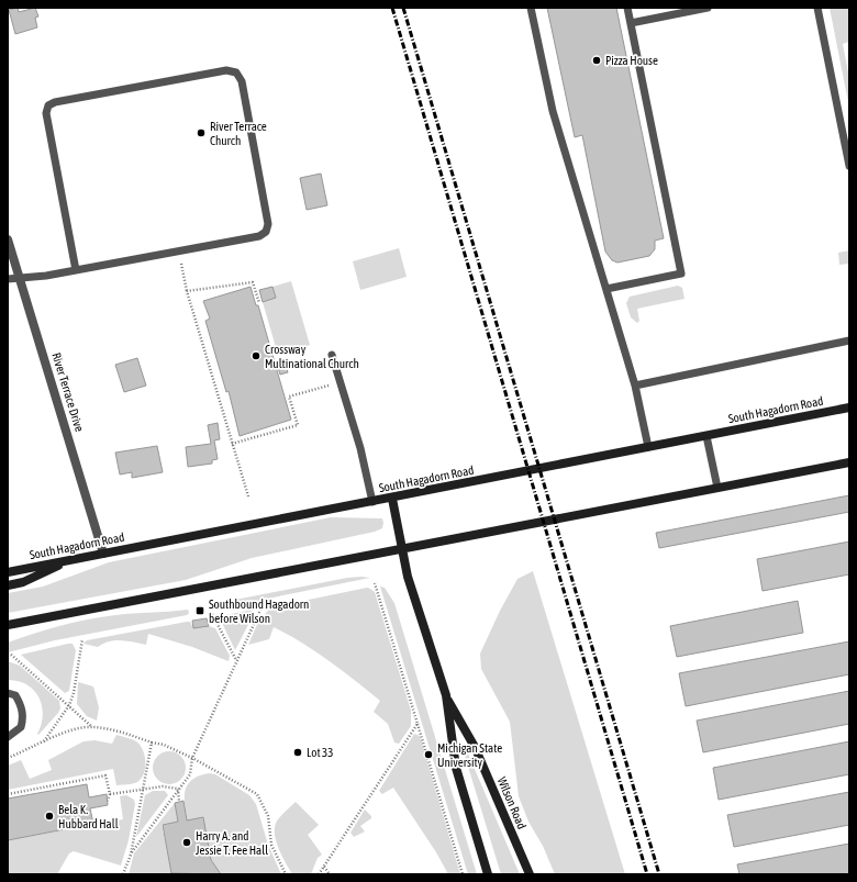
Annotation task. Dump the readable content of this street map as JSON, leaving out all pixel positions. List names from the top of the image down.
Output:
{
  "streets": {
    "street": ["River Terrace Drive", "South Hagadorn Road", "Wilson Road"]
  },
  "crossings": [
    ["River Terrace Drive", "South Hagadorn Road"],
    ["South Hagadorn Road", "Wilson Road"]
  ],
  "places": {
    "other": [
      "Pizza House",
      "River Terrace Church",
      "Crossway Multinational Church",
      "Lot 33",
      "Michigan State University",
      "Bela K. Hubbard Hall",
      "Harry A. and Jessie T. Fee Hall"
    ],
    "transit": ["Southbound Hagadorn before Wilson"]
  }
}
